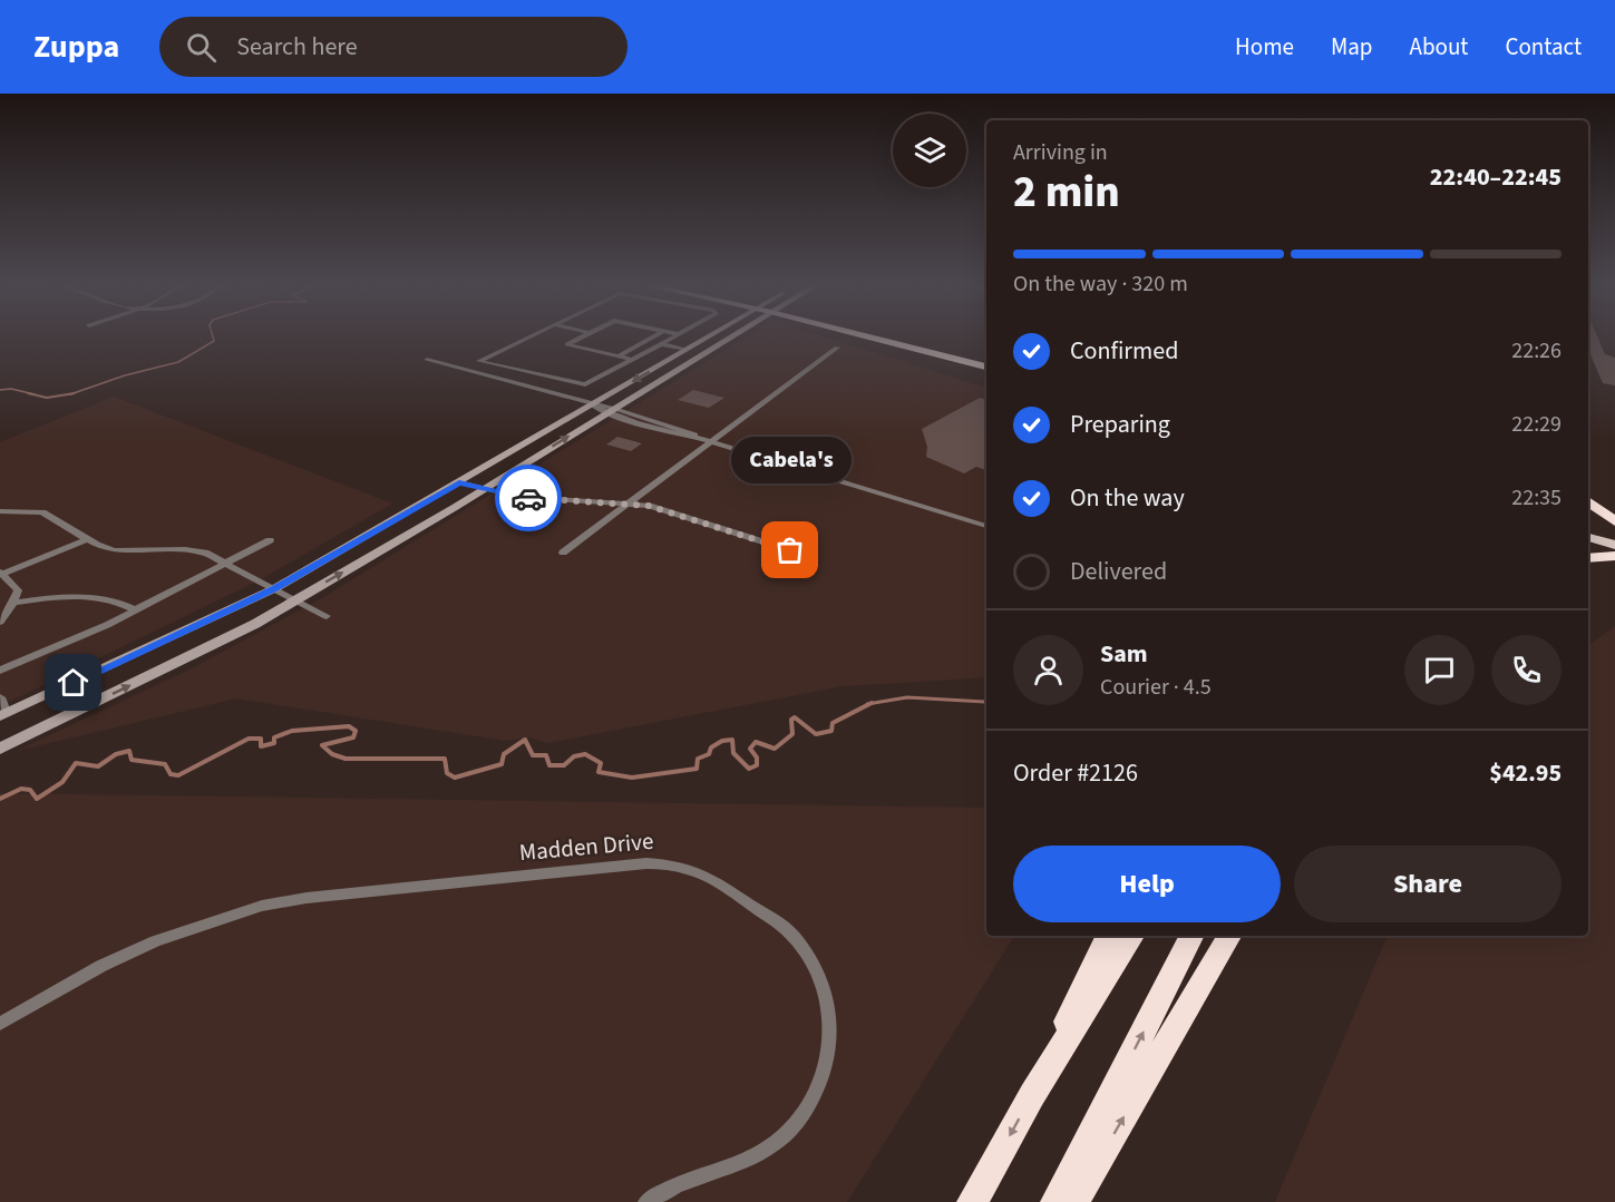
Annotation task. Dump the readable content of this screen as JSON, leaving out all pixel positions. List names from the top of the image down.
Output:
{
  "streets": {
    "street": ["Madden Drive"]
  },
  "places": ["Cabela's"],
  "page": {
    "header": "Zuppa",
    "search": "Search here",
    "nav": [
      "Home",
      "Map",
      "About",
      "Contact"
    ],
    "heading": ["2 min", "Arriving in", "22:40–22:45"],
    "panel": [
      "Sam",
      "Courier · 4.5",
      "Order #2126",
      "$42.95"
    ],
    "bar": "On the way · 320 m",
    "list": [
      ["Confirmed", "22:26"],
      ["Preparing", "22:29"],
      ["On the way", "22:35"],
      "Delivered"
    ],
    "bubble": "Cabela's",
    "buttons": ["Help", "Share"]
  }
}
